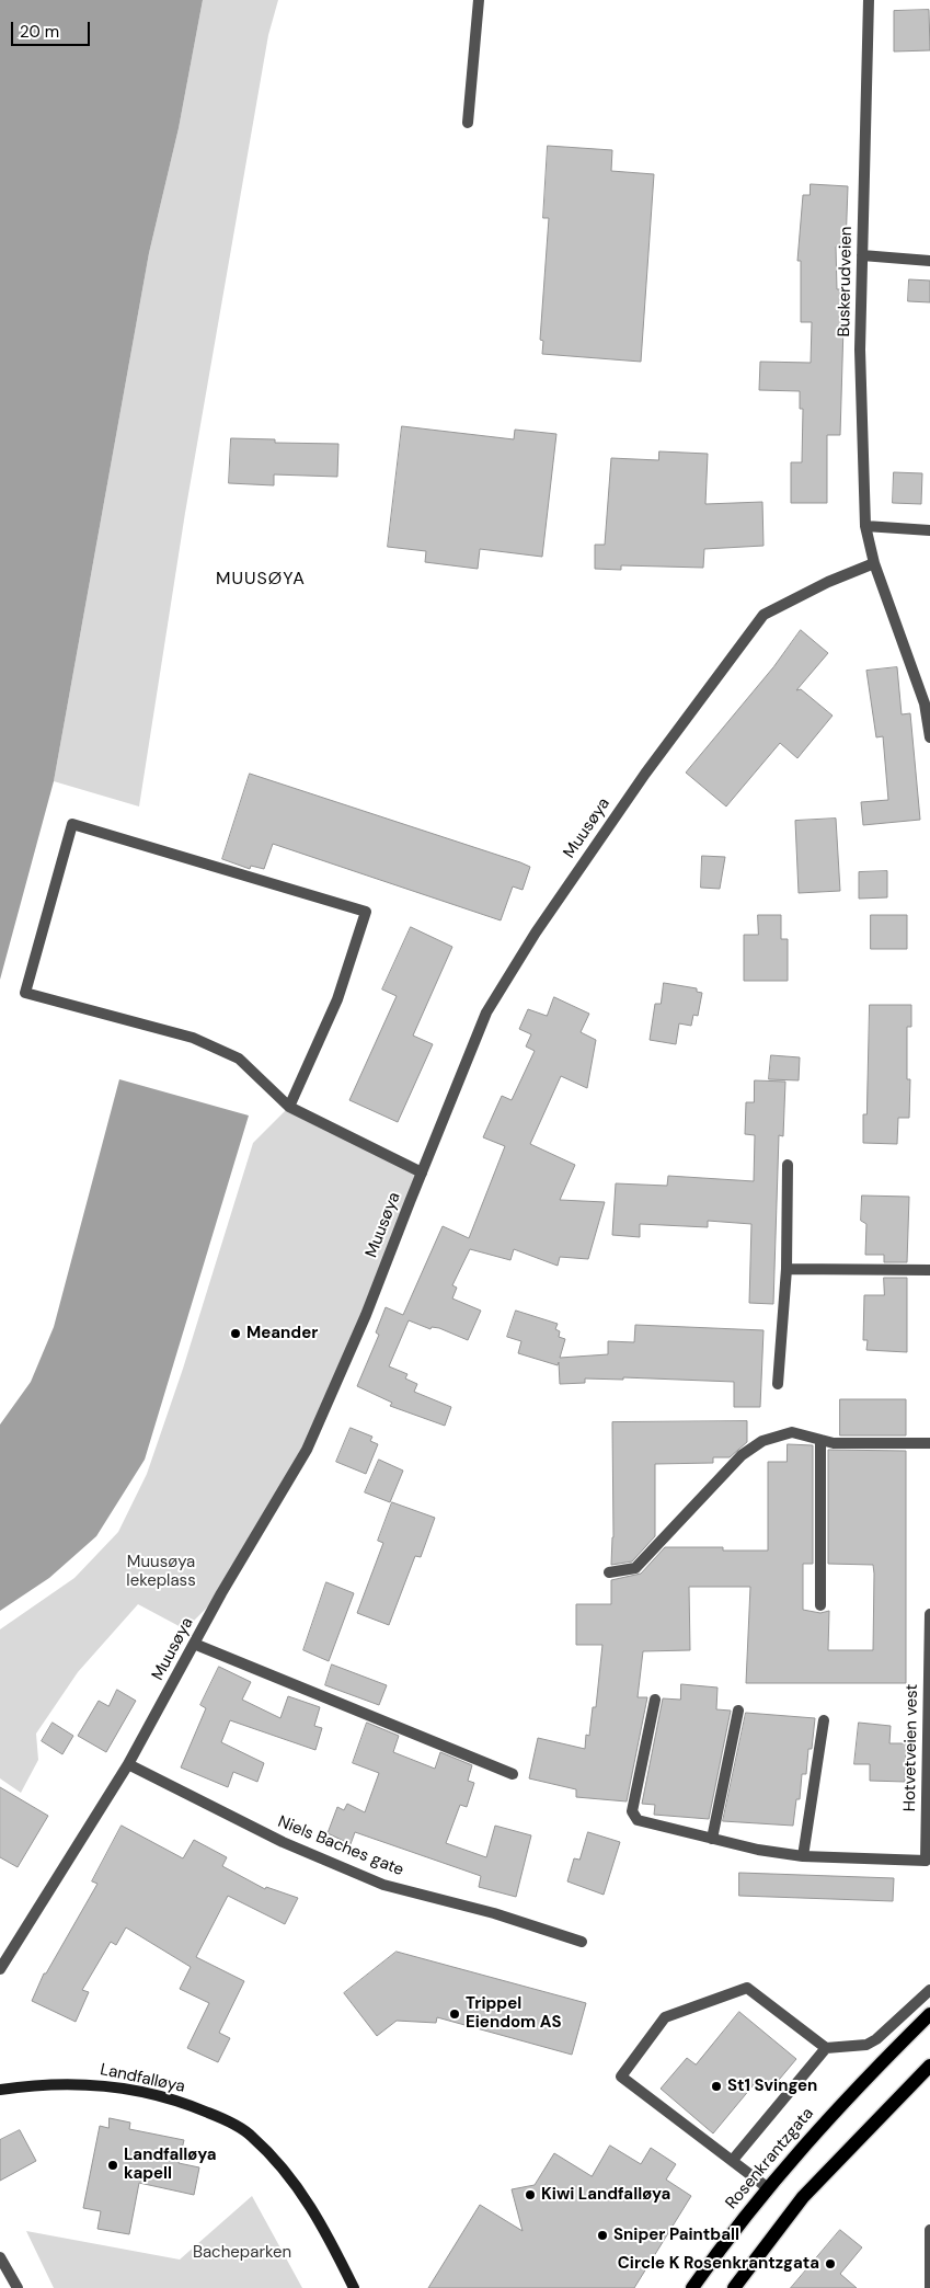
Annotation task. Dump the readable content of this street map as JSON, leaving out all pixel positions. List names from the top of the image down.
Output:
{
  "streets": {
    "main road": ["Landfalløya", "Rosenkrantzgata"],
    "street": [
      "Buskerudveien",
      "Muusøya",
      "Hotvetveien vest",
      "Niels Baches gate"
    ]
  },
  "crossings": [
    ["Buskerudveien", "Muusøya"],
    ["Muusøya", "Niels Baches gate"]
  ],
  "districts": ["MUUSØYA"],
  "parks": ["Muusøya lekeplass", "Bacheparken"],
  "places": [
    "Meander",
    "Trippel Eiendom AS",
    "St1 Svingen",
    "Landfalløya kapell",
    "Kiwi Landfalløya",
    "Sniper Paintball",
    "Circle K Rosenkrantzgata"
  ],
  "scale_bar": "20 m"
}
